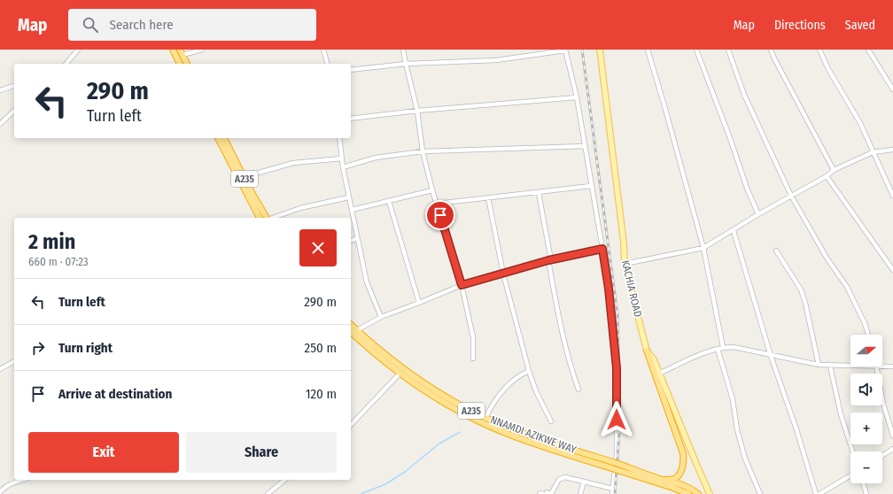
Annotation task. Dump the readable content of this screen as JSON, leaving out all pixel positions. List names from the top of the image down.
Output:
{
  "streets": {
    "highway": ["A235", "NNAMDI AZIKWE WAY"],
    "main road": ["KACHIA ROAD"]
  },
  "crossings": [
    ["A235", "NNAMDI AZIKWE WAY"]
  ],
  "north": "right",
  "page": {
    "header": "Map",
    "search": "Search here",
    "nav": ["Map", "Directions", "Saved"],
    "turn": ["290 m", "Turn left"],
    "heading": ["2 min", "660 m · 07:23"],
    "list": [
      {
        "name": "Turn left",
        "value": "290 m"
      },
      {
        "name": "Turn right",
        "value": "250 m"
      },
      {
        "name": "Arrive at destination",
        "value": "120 m"
      }
    ],
    "map_buttons": ["+", "−"],
    "buttons": ["Exit", "Share"]
  }
}
